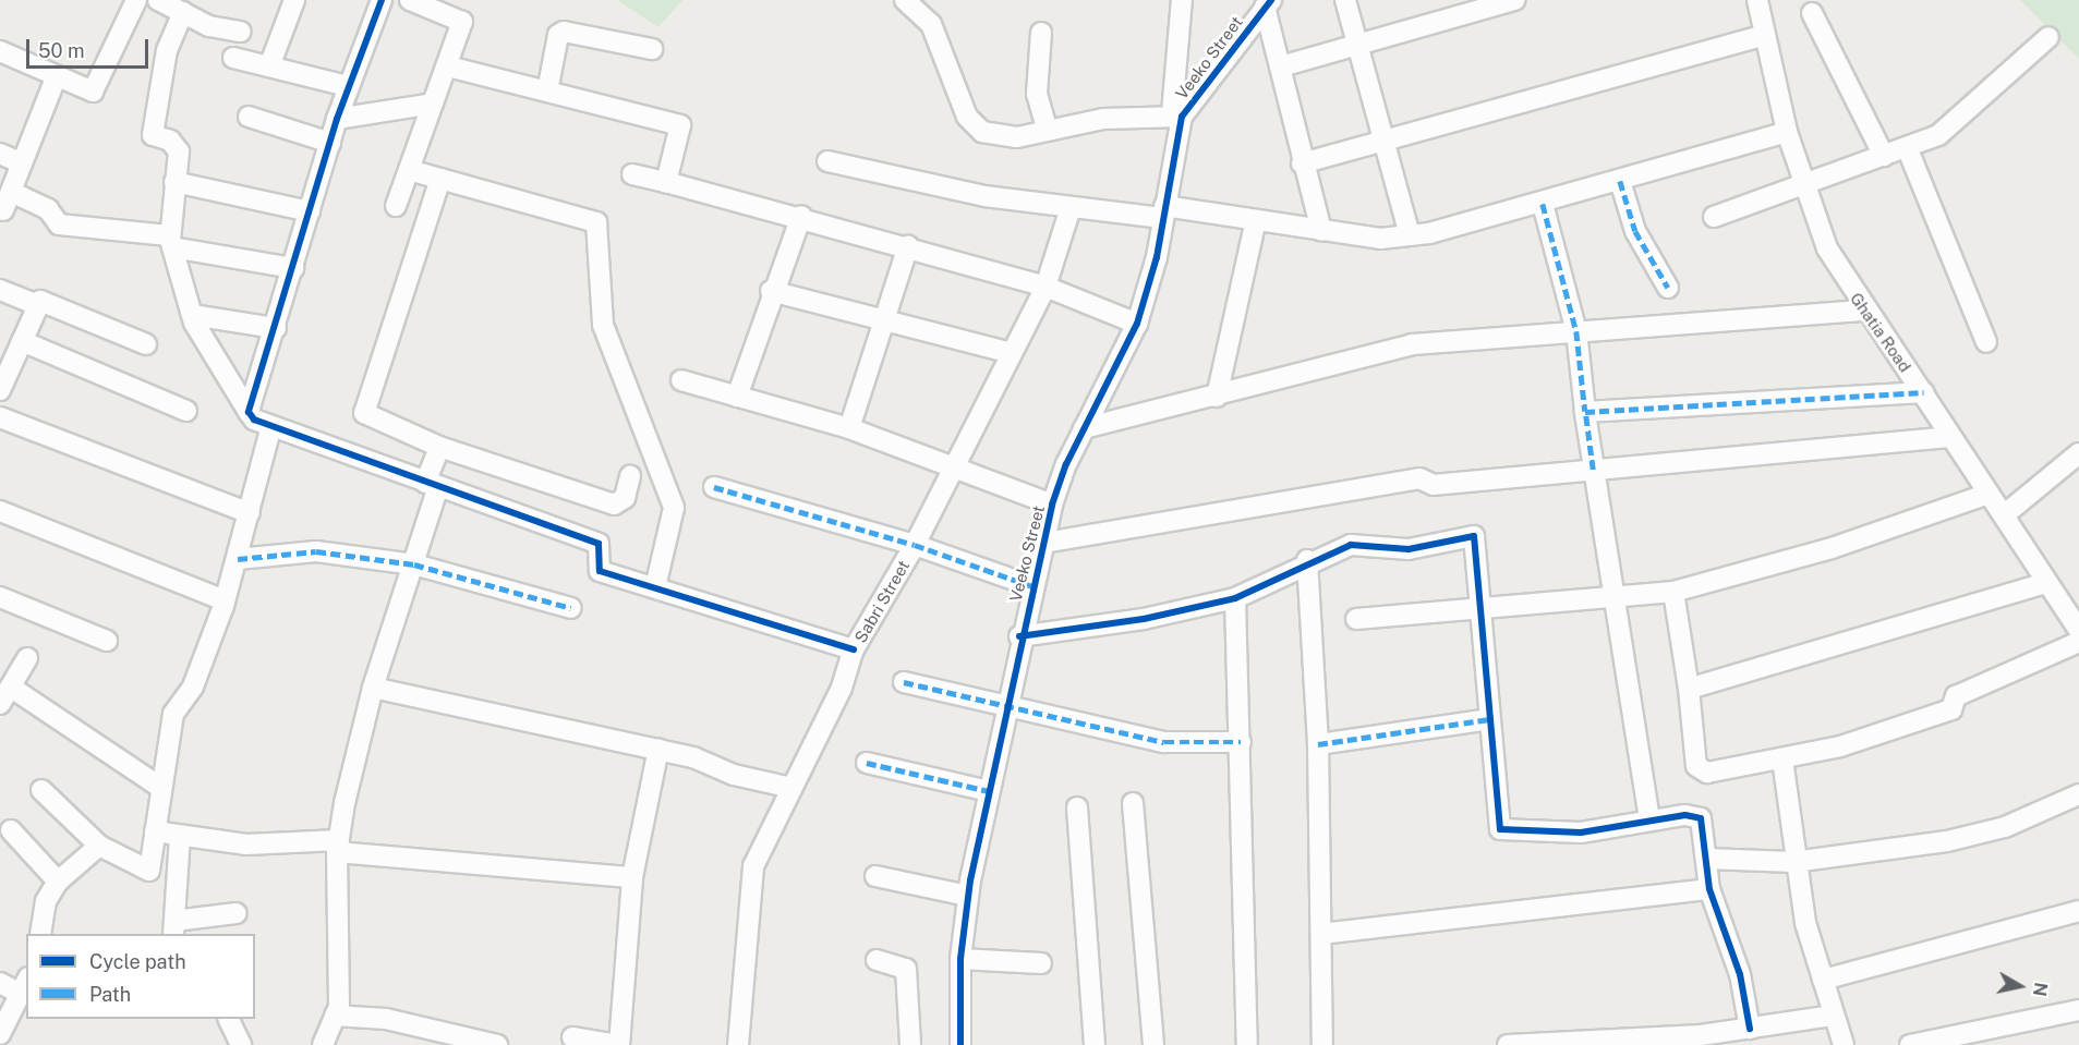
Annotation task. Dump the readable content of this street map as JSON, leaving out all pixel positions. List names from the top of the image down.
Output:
{
  "streets": {
    "street": ["Veeko Street", "Ghatia Road", "Sabri Street"]
  },
  "legend": ["Cycle path", "Path"],
  "scale_bar": "50 m",
  "north": "right"
}
